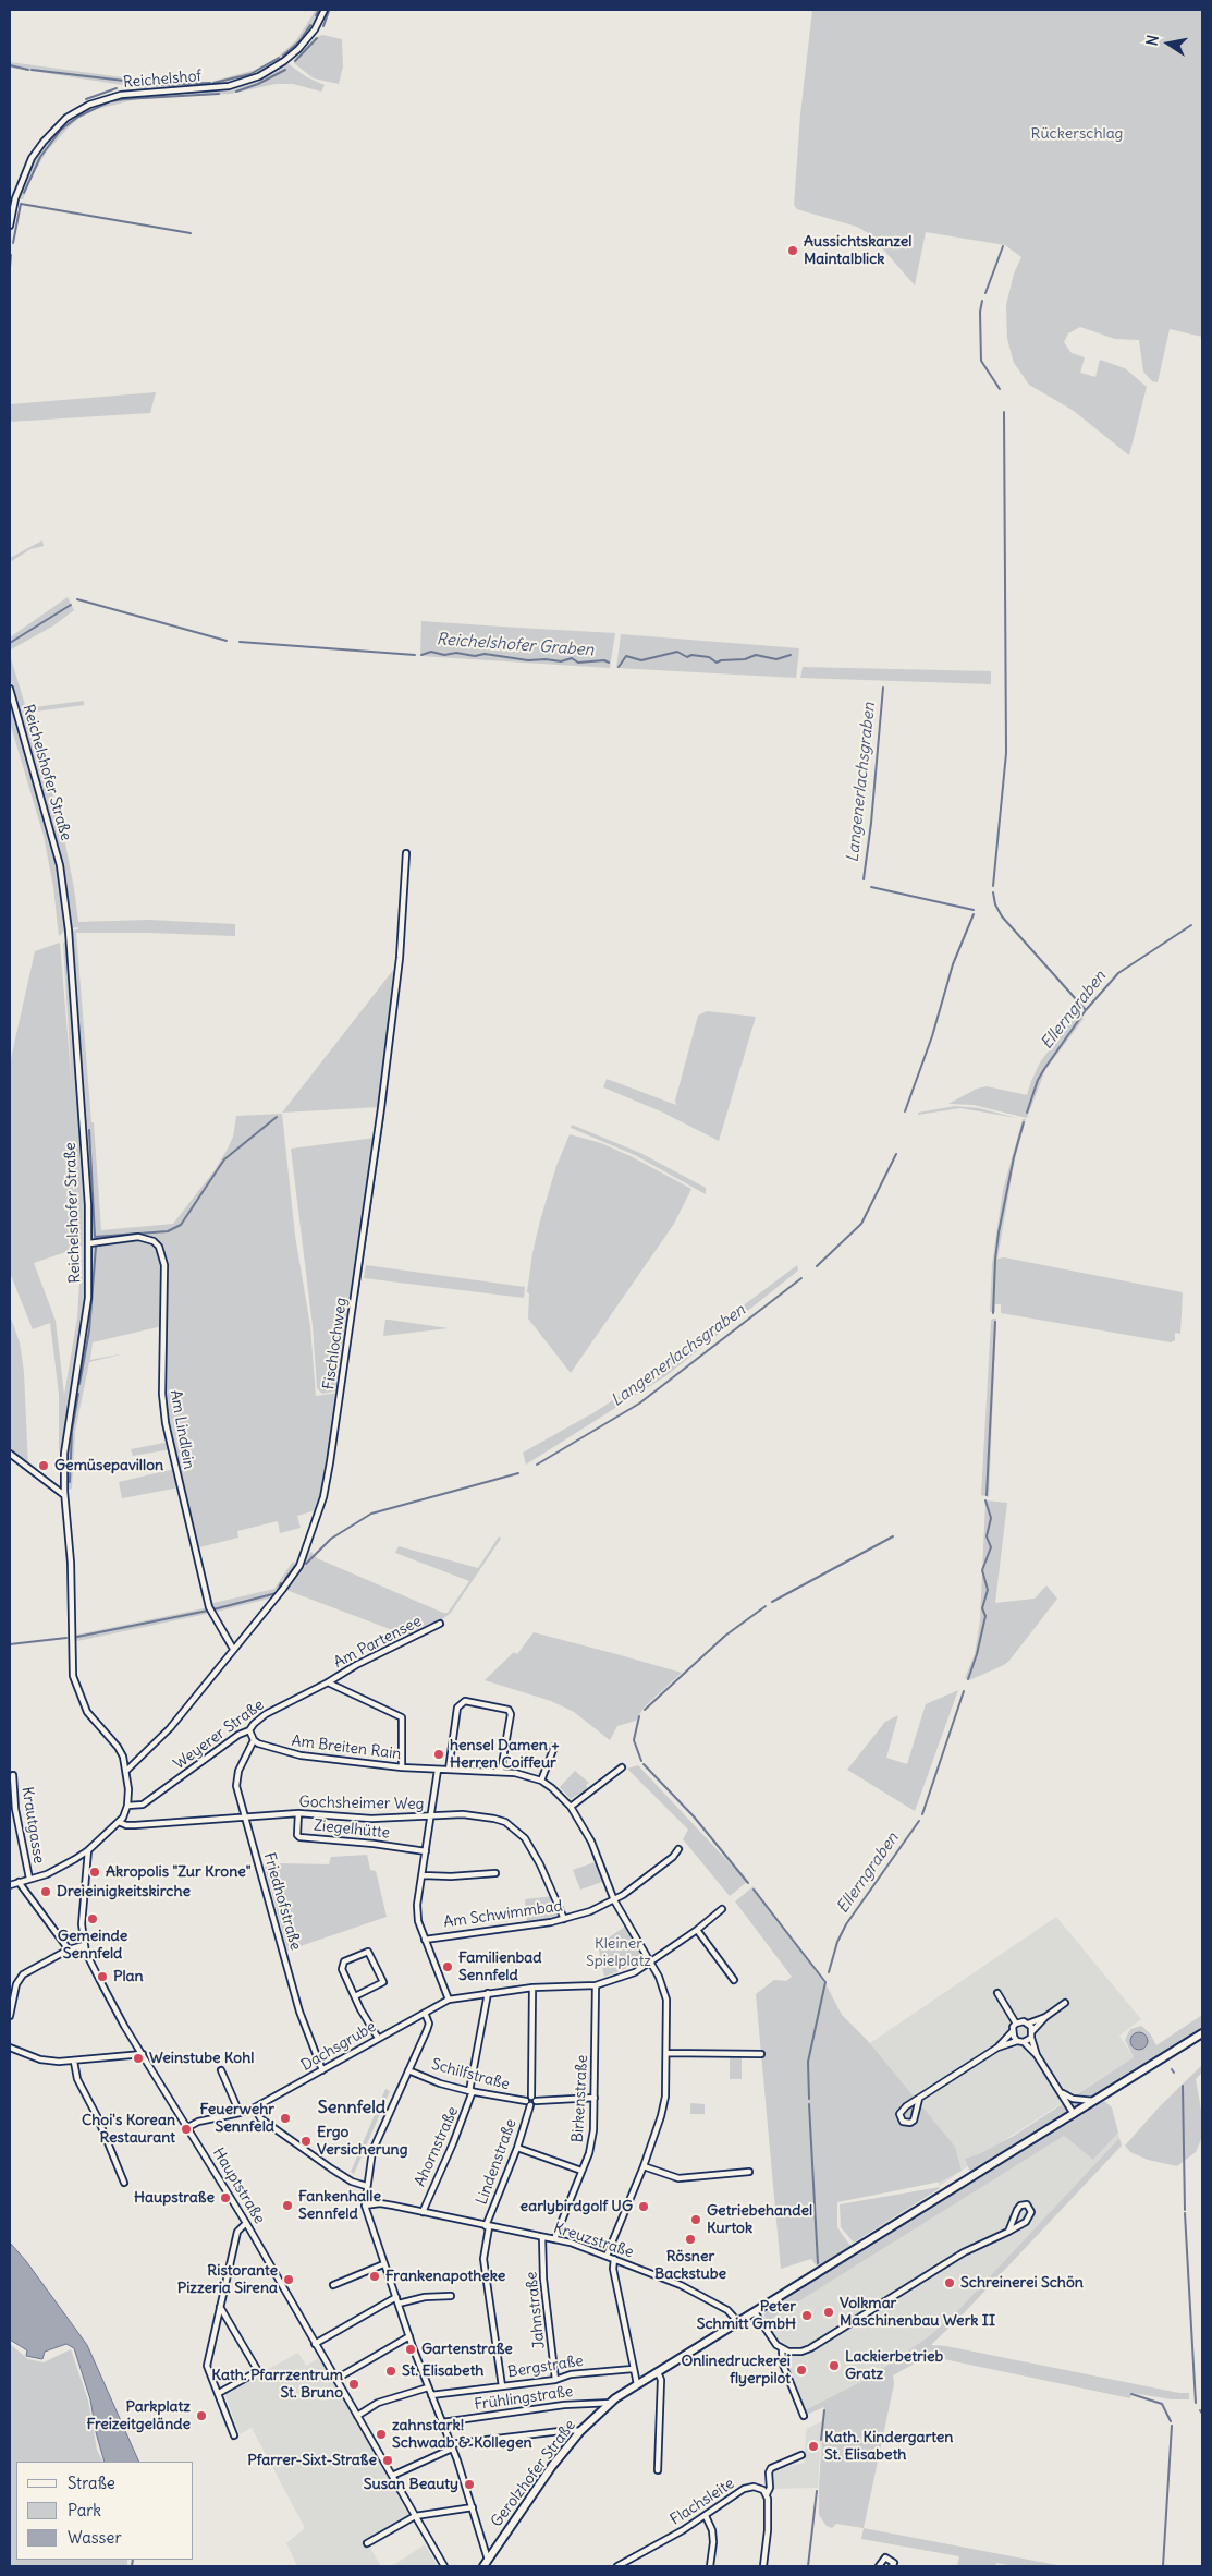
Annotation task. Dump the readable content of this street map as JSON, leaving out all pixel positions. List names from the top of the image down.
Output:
{
  "streets": {
    "main road": ["Gerolzhofer Straße"],
    "street": [
      "Reichelshof",
      "Reichelshofer Straße",
      "Fischlochweg",
      "Am Lindlein",
      "Am Partensee",
      "Weyerer Straße",
      "Am Breiten Rain",
      "Gochsheimer Weg",
      "Krautgasse",
      "Ziegelhütte",
      "Friedhofstraße",
      "Am Schwimmbad",
      "Dachsgrube",
      "Schilfstraße",
      "Birkenstraße",
      "Ahornstraße",
      "Lindenstraße",
      "Hauptstraße",
      "Kreuzstraße",
      "Jahnstraße",
      "Bergstraße",
      "Frühlingstraße",
      "Flachsleite"
    ]
  },
  "crossings": [
    ["Reichelshofer Straße", "Fischlochweg"],
    ["Reichelshofer Straße", "Am Lindlein"],
    ["Reichelshofer Straße", "Weyerer Straße"],
    ["Reichelshofer Straße", "Gochsheimer Weg"],
    ["Fischlochweg", "Am Lindlein"],
    ["Am Partensee", "Weyerer Straße"],
    ["Am Partensee", "Am Breiten Rain"],
    ["Am Breiten Rain", "Friedhofstraße"],
    ["Am Breiten Rain", "Am Schwimmbad"],
    ["Am Breiten Rain", "Dachsgrube"],
    ["Am Breiten Rain", "Kreuzstraße"],
    ["Gochsheimer Weg", "Ziegelhütte"],
    ["Gochsheimer Weg", "Friedhofstraße"],
    ["Gochsheimer Weg", "Am Schwimmbad"],
    ["Friedhofstraße", "Dachsgrube"],
    ["Dachsgrube", "Birkenstraße"],
    ["Dachsgrube", "Ahornstraße"],
    ["Dachsgrube", "Lindenstraße"],
    ["Dachsgrube", "Hauptstraße"],
    ["Schilfstraße", "Birkenstraße"],
    ["Schilfstraße", "Ahornstraße"],
    ["Schilfstraße", "Lindenstraße"],
    ["Birkenstraße", "Kreuzstraße"],
    ["Ahornstraße", "Kreuzstraße"],
    ["Lindenstraße", "Kreuzstraße"],
    ["Lindenstraße", "Bergstraße"],
    ["Kreuzstraße", "Jahnstraße"],
    ["Kreuzstraße", "Gerolzhofer Straße"],
    ["Jahnstraße", "Bergstraße"],
    ["Frühlingstraße", "Gerolzhofer Straße"]
  ],
  "districts": ["Sennfeld"],
  "water": ["Reichelshofer Graben", "Langenerlachsgraben", "Ellerngraben"],
  "parks": ["Rückerschlag", "Kleiner Spielplatz"],
  "places": [
    "Aussichtskanzel Maintalblick",
    "Gemüsepavillon",
    "hensel Damen + Herren Coiffeur",
    "Akropolis \"Zur Krone\"",
    "Dreieinigkeitskirche",
    "Gemeinde Sennfeld",
    "Familienbad Sennfeld",
    "Plan",
    "Weinstube Kohl",
    "Feuerwehr Sennfeld",
    "Choi's Korean Restaurant",
    "Ergo Versicherung",
    "Haupstraße",
    "Fankenhalle Sennfeld",
    "earlybirdgolf UG",
    "Getriebehandel Kurtok",
    "Rösner Backstube",
    "Frankenapotheke",
    "Ristorante Pizzeria Sirena",
    "Schreinerei Schön",
    "Volkmar Maschinenbau Werk II",
    "Peter Schmitt GmbH",
    "Gartenstraße",
    "Lackierbetrieb Gratz",
    "Onlinedruckerei flyerpilot",
    "St. Elisabeth",
    "Kath. Pfarrzentrum St. Bruno",
    "Parkplatz Freizeitgelände",
    "zahnstark! Schwaab & Kollegen",
    "Kath. Kindergarten St. Elisabeth",
    "Pfarrer-Sixt-Straße",
    "Susan Beauty"
  ],
  "legend": ["Straße", "Park", "Wasser"],
  "north": "left"
}
